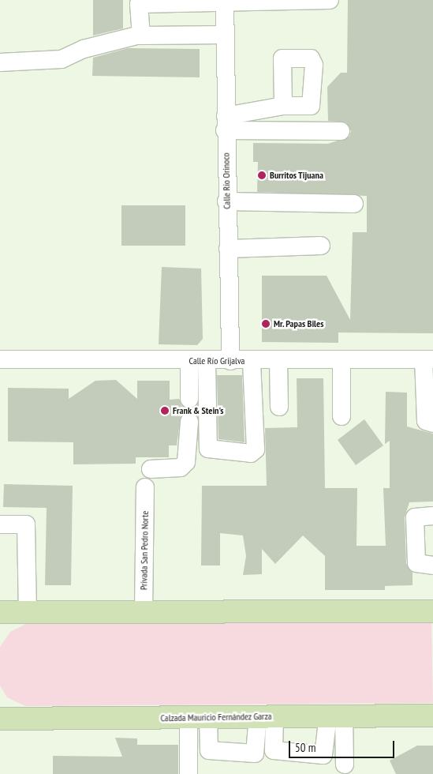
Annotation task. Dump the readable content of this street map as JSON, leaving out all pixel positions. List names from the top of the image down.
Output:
{
  "streets": {
    "main road": ["Calzada Mauricio Fernández Garza"],
    "street": ["Calle Río Orinoco", "Calle Río Grijalva", "Privada San Pedro Norte"]
  },
  "crossings": [
    ["Calle Río Orinoco", "Calle Río Grijalva"]
  ],
  "places": ["Burritos Tijuana", "Mr. Papas Biles", "Frank & Stein's"],
  "scale_bar": "50 m"
}
